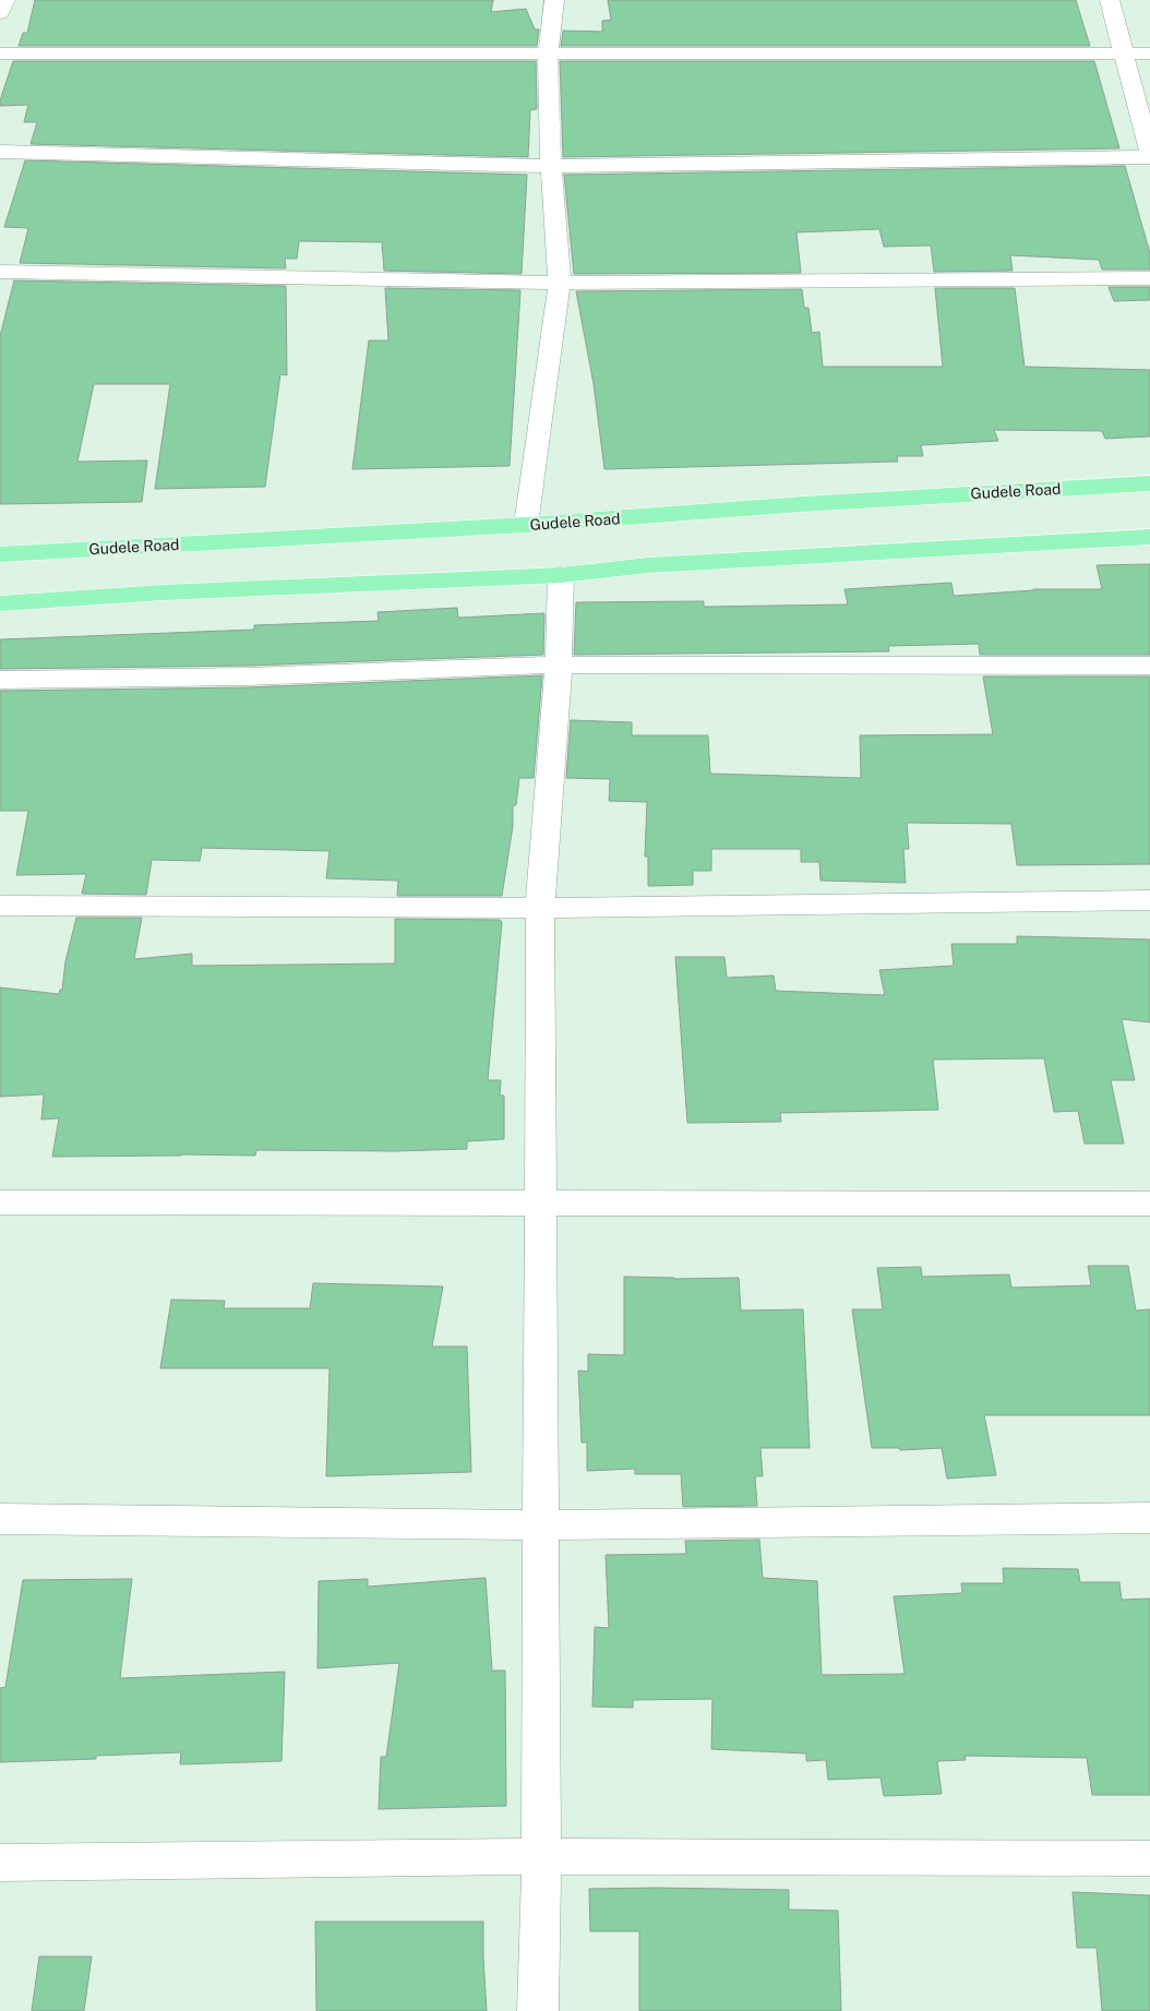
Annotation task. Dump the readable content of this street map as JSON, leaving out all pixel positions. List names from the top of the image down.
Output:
{
  "streets": {
    "highway": ["Gudele Road"]
  }
}
